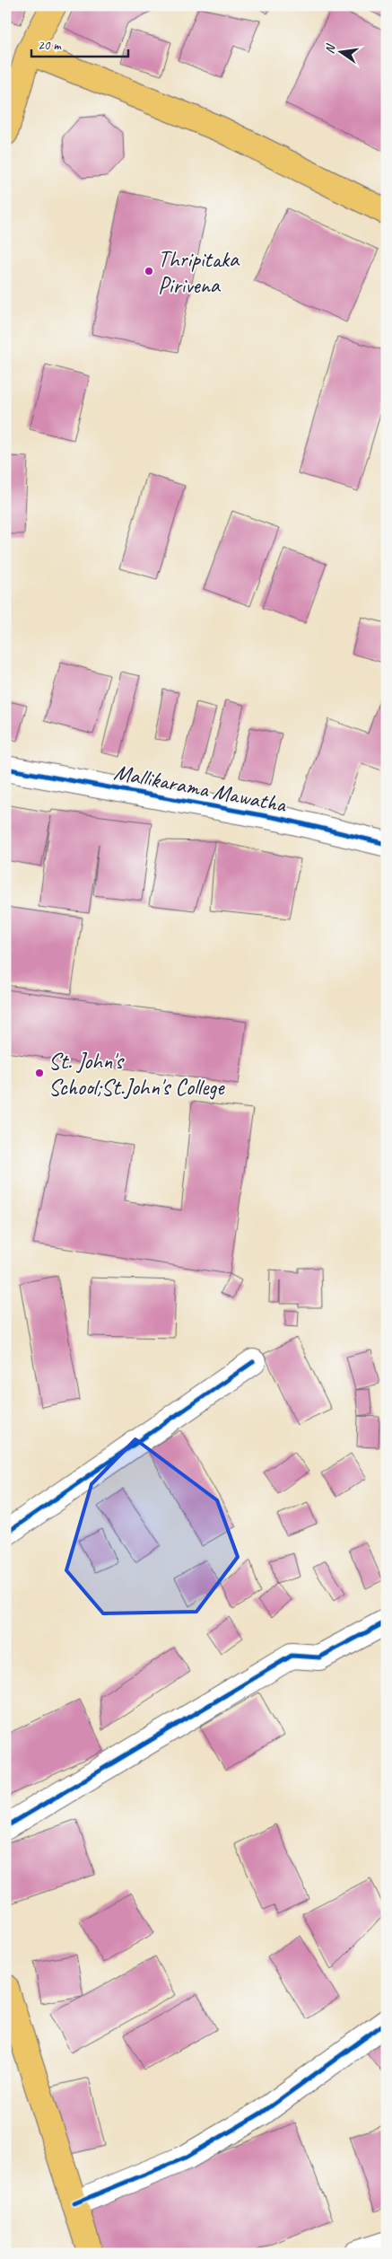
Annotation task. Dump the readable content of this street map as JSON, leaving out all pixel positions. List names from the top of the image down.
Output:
{
  "streets": {
    "street": ["Mallikarama Mawatha"]
  },
  "places": ["Thripitaka Pirivena", "St. John's School;St.John's College"],
  "scale_bar": "20 m",
  "north": "left"
}
